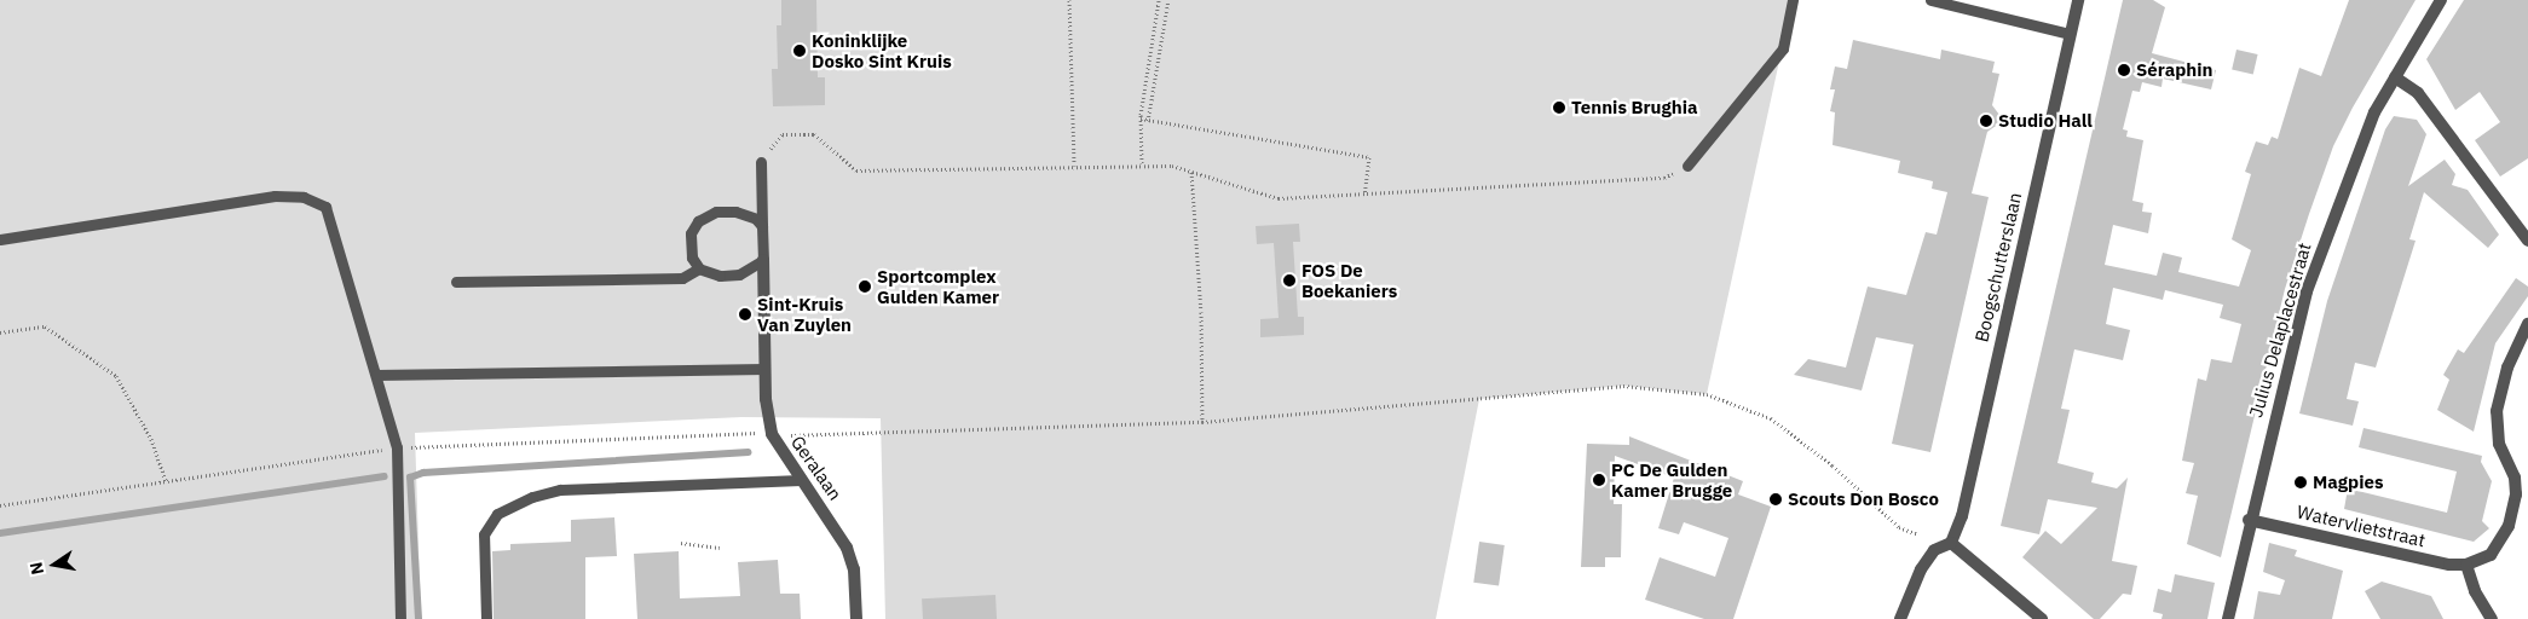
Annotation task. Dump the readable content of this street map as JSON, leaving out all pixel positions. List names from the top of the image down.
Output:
{
  "streets": {
    "street": [
      "Boogschutterslaan",
      "Julius Delaplacestraat",
      "Geralaan",
      "Watervlietstraat"
    ]
  },
  "crossings": [
    ["Julius Delaplacestraat", "Watervlietstraat"]
  ],
  "places": [
    "Koninklijke Dosko Sint Kruis",
    "Séraphin",
    "Tennis Brughia",
    "Studio Hall",
    "FOS De Boekaniers",
    "Sportcomplex Gulden Kamer",
    "Sint-Kruis Van Zuylen",
    "PC De Gulden Kamer Brugge",
    "Magpies",
    "Scouts Don Bosco"
  ],
  "north": "left"
}
